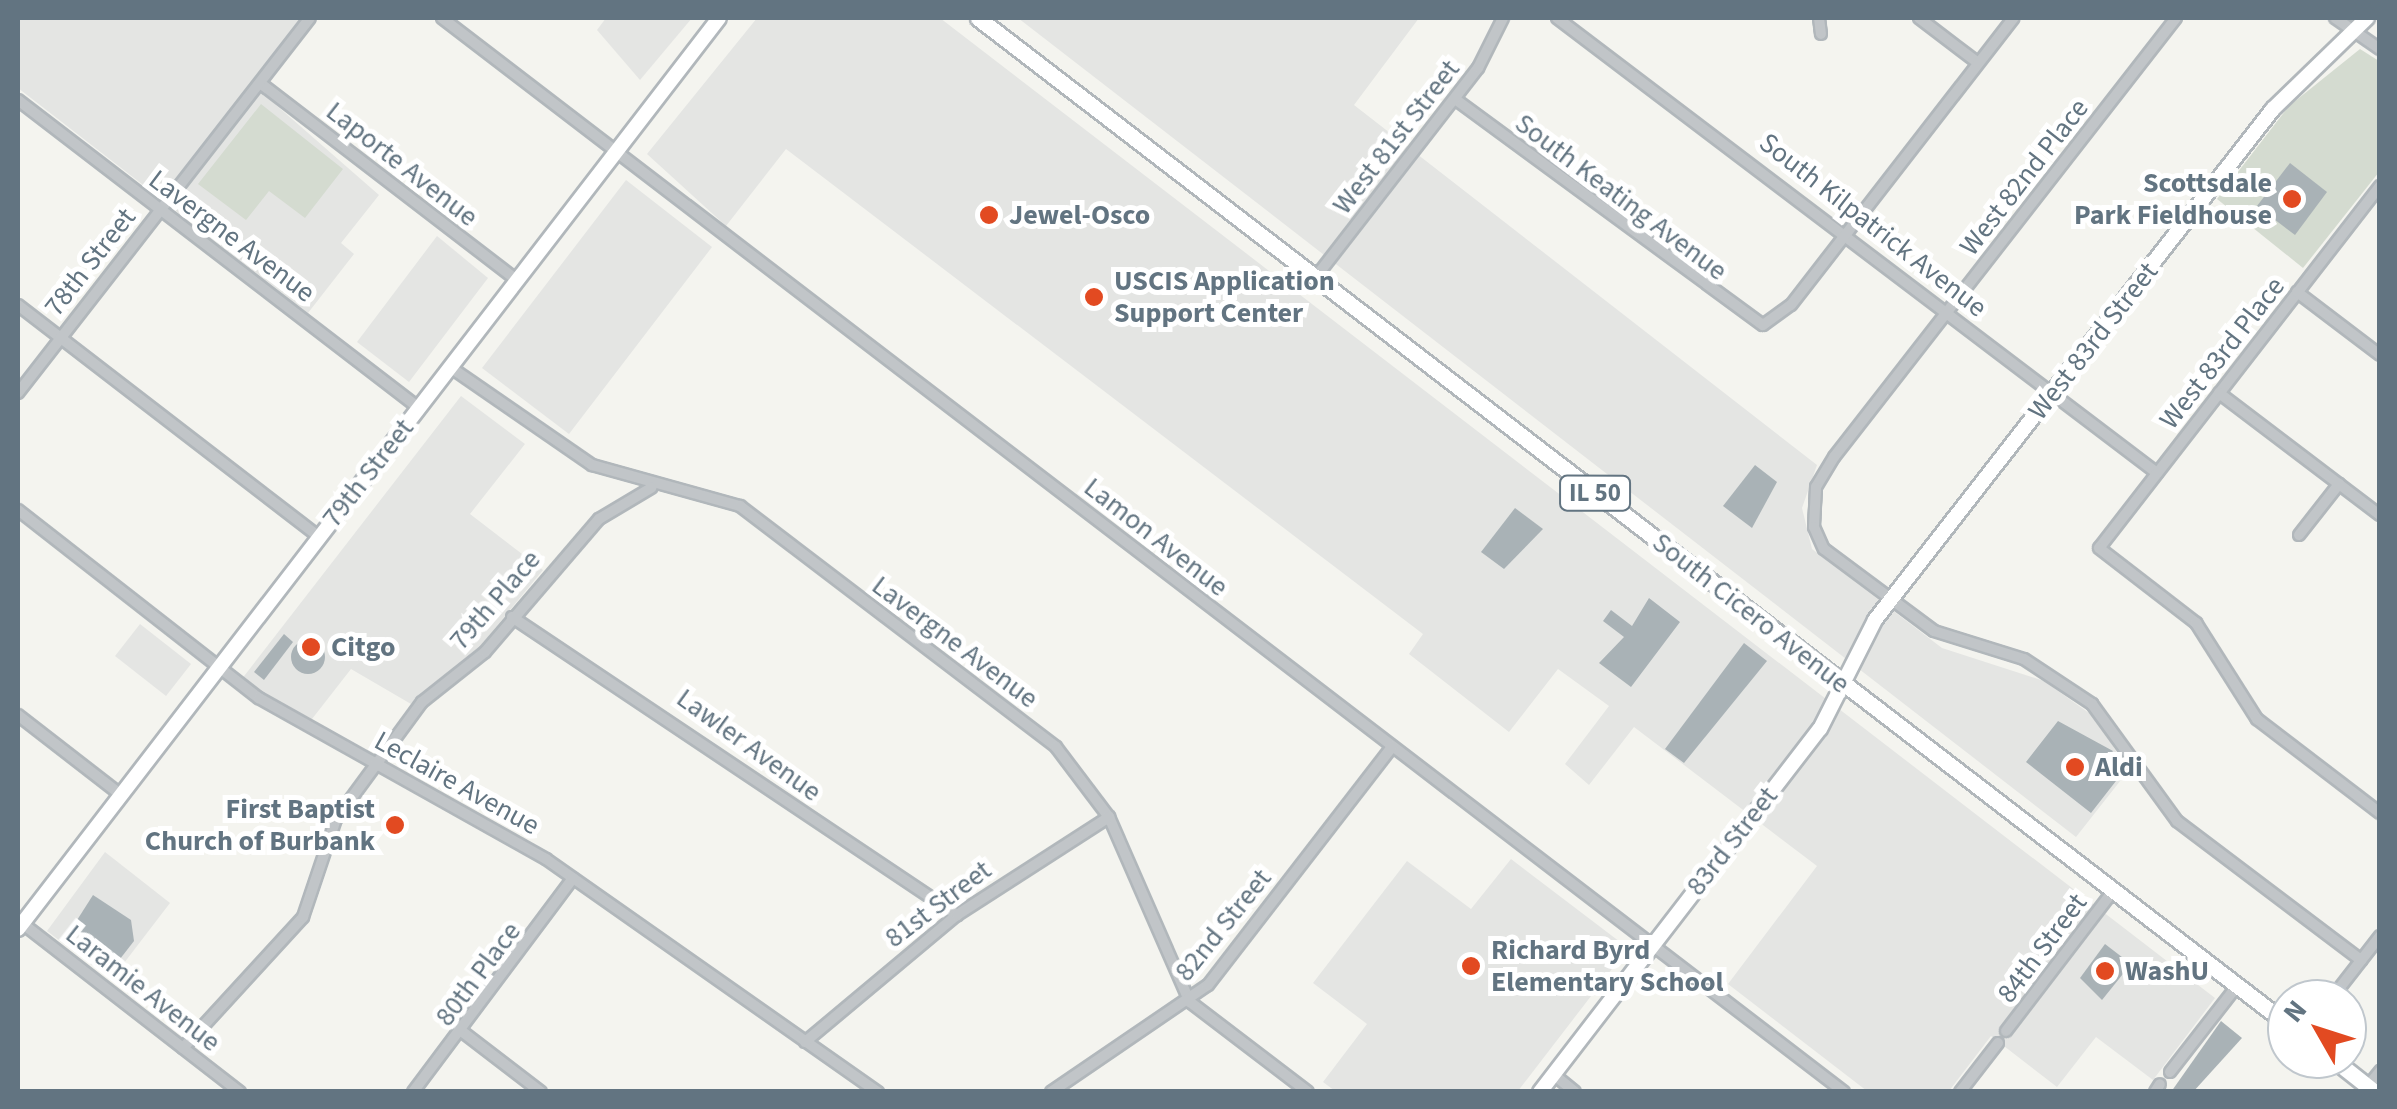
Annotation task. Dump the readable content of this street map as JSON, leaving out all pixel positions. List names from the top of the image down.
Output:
{
  "streets": {
    "main road": ["IL 50", "South Cicero Avenue"],
    "street": [
      "West 81st Street",
      "Laporte Avenue",
      "West 82nd Place",
      "South Keating Avenue",
      "South Kilpatrick Avenue",
      "Lavergne Avenue",
      "78th Street",
      "West 83rd Street",
      "West 83rd Place",
      "79th Street",
      "Lamon Avenue",
      "79th Place",
      "Lawler Avenue",
      "Leclaire Avenue",
      "83rd Street",
      "81st Street",
      "82nd Street",
      "84th Street",
      "80th Place",
      "Laramie Avenue"
    ]
  },
  "crossings": [
    ["West 81st Street", "South Keating Avenue"],
    ["West 81st Street", "South Cicero Avenue"],
    ["Laporte Avenue", "78th Street"],
    ["Laporte Avenue", "79th Street"],
    ["West 82nd Place", "South Kilpatrick Avenue"],
    ["West 82nd Place", "West 83rd Street"],
    ["South Keating Avenue", "South Kilpatrick Avenue"],
    ["South Kilpatrick Avenue", "West 83rd Street"],
    ["South Kilpatrick Avenue", "West 83rd Place"],
    ["Lavergne Avenue", "78th Street"],
    ["Lavergne Avenue", "79th Street"],
    ["Lavergne Avenue", "79th Place"],
    ["Lavergne Avenue", "81st Street"],
    ["Lavergne Avenue", "82nd Street"],
    ["West 83rd Street", "South Cicero Avenue"],
    ["West 83rd Street", "83rd Street"],
    ["79th Street", "Lamon Avenue"],
    ["79th Street", "Leclaire Avenue"],
    ["79th Street", "Laramie Avenue"],
    ["Lamon Avenue", "83rd Street"],
    ["Lamon Avenue", "82nd Street"],
    ["79th Place", "Lawler Avenue"],
    ["79th Place", "Leclaire Avenue"],
    ["79th Place", "Laramie Avenue"],
    ["South Cicero Avenue", "83rd Street"],
    ["South Cicero Avenue", "84th Street"],
    ["Lawler Avenue", "81st Street"],
    ["Leclaire Avenue", "81st Street"],
    ["Leclaire Avenue", "80th Place"]
  ],
  "places": [
    "Scottsdale Park Fieldhouse",
    "Jewel-Osco",
    "USCIS Application Support Center",
    "Citgo",
    "Aldi",
    "First Baptist Church of Burbank",
    "Richard Byrd Elementary School",
    "WashU"
  ],
  "north": "top left"
}
